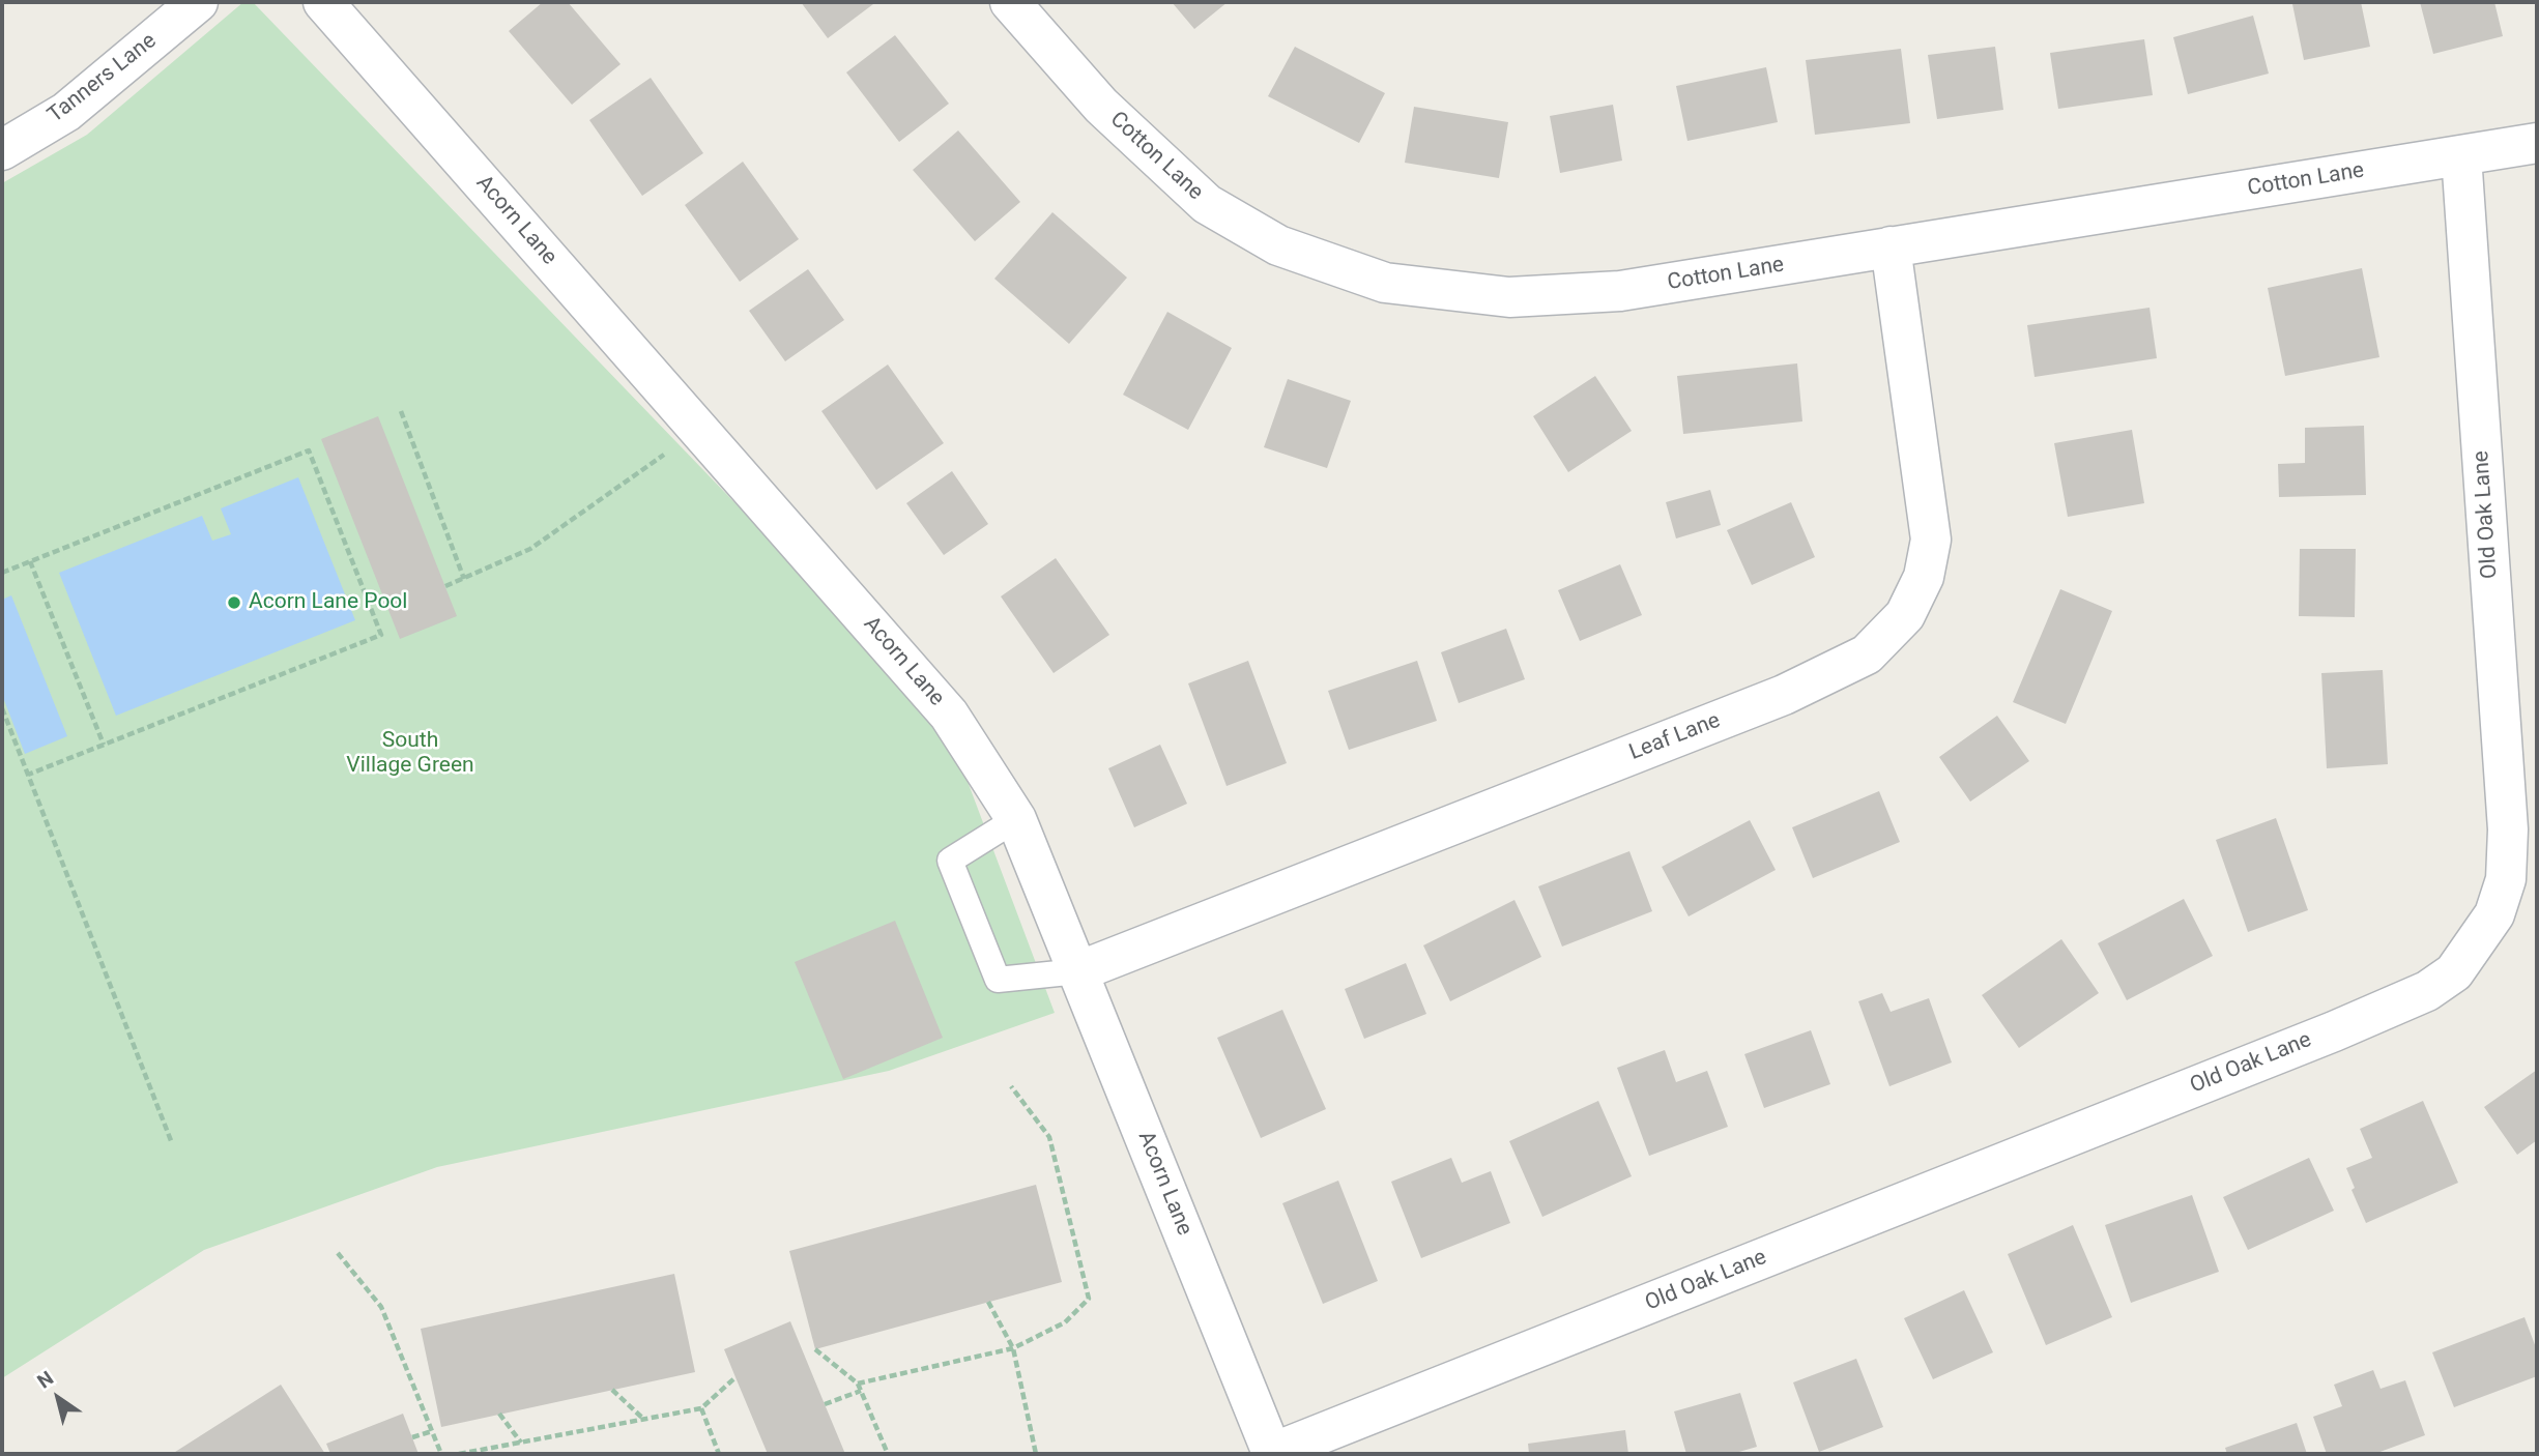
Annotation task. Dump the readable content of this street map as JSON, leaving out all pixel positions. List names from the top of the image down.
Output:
{
  "streets": {
    "street": [
      "Tanners Lane",
      "Cotton Lane",
      "Acorn Lane",
      "Old Oak Lane",
      "Leaf Lane"
    ]
  },
  "crossings": [
    ["Cotton Lane", "Old Oak Lane"],
    ["Cotton Lane", "Leaf Lane"],
    ["Acorn Lane", "Old Oak Lane"],
    ["Acorn Lane", "Leaf Lane"]
  ],
  "parks": ["South Village Green"],
  "places": ["Acorn Lane Pool"],
  "north": "top left"
}
